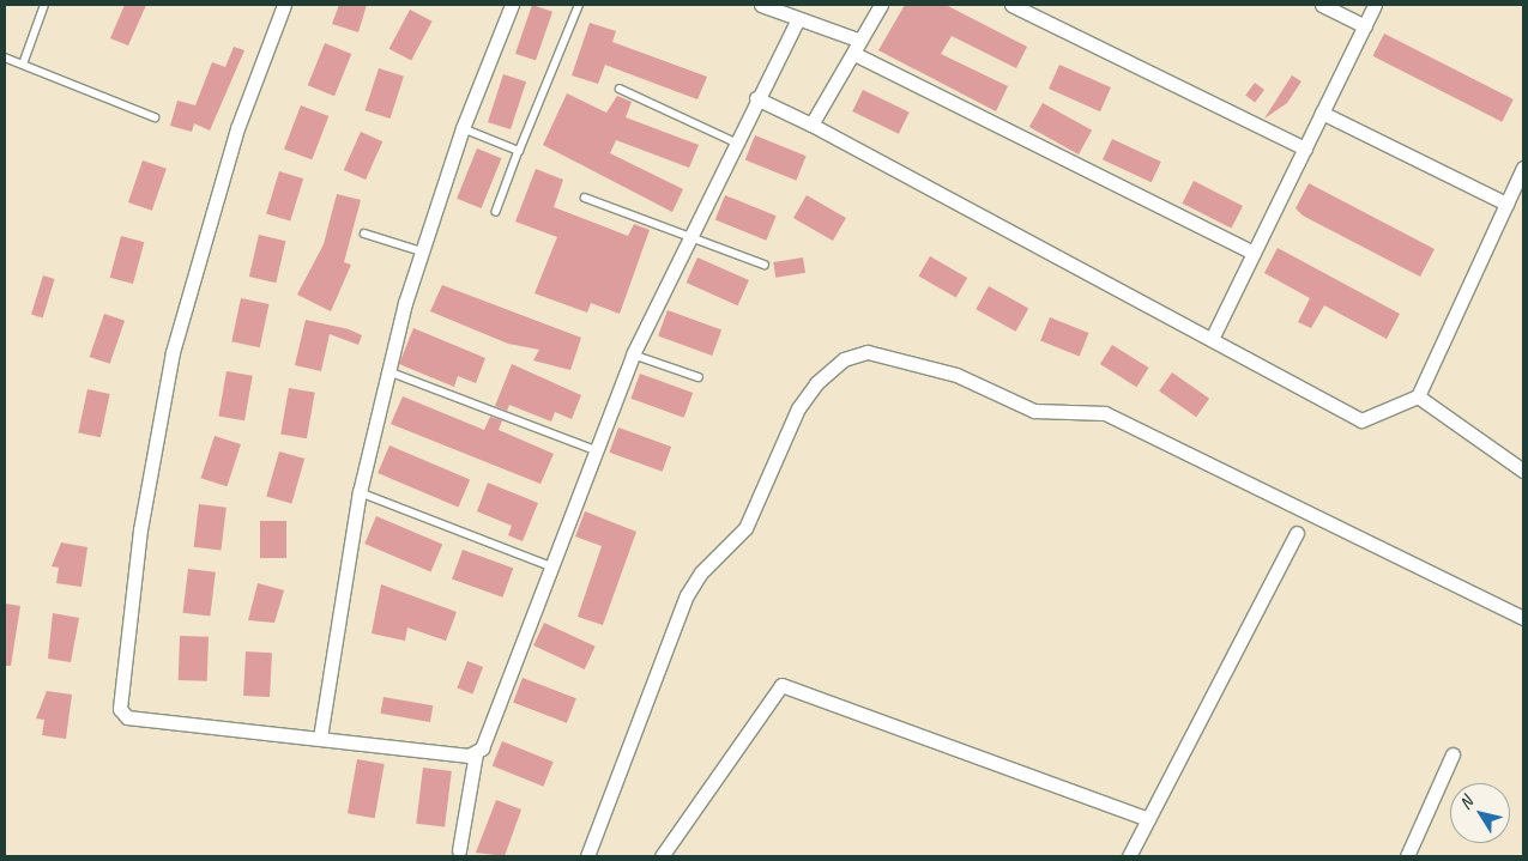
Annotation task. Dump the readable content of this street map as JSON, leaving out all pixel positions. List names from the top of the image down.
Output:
{
  "north": "top left"
}
